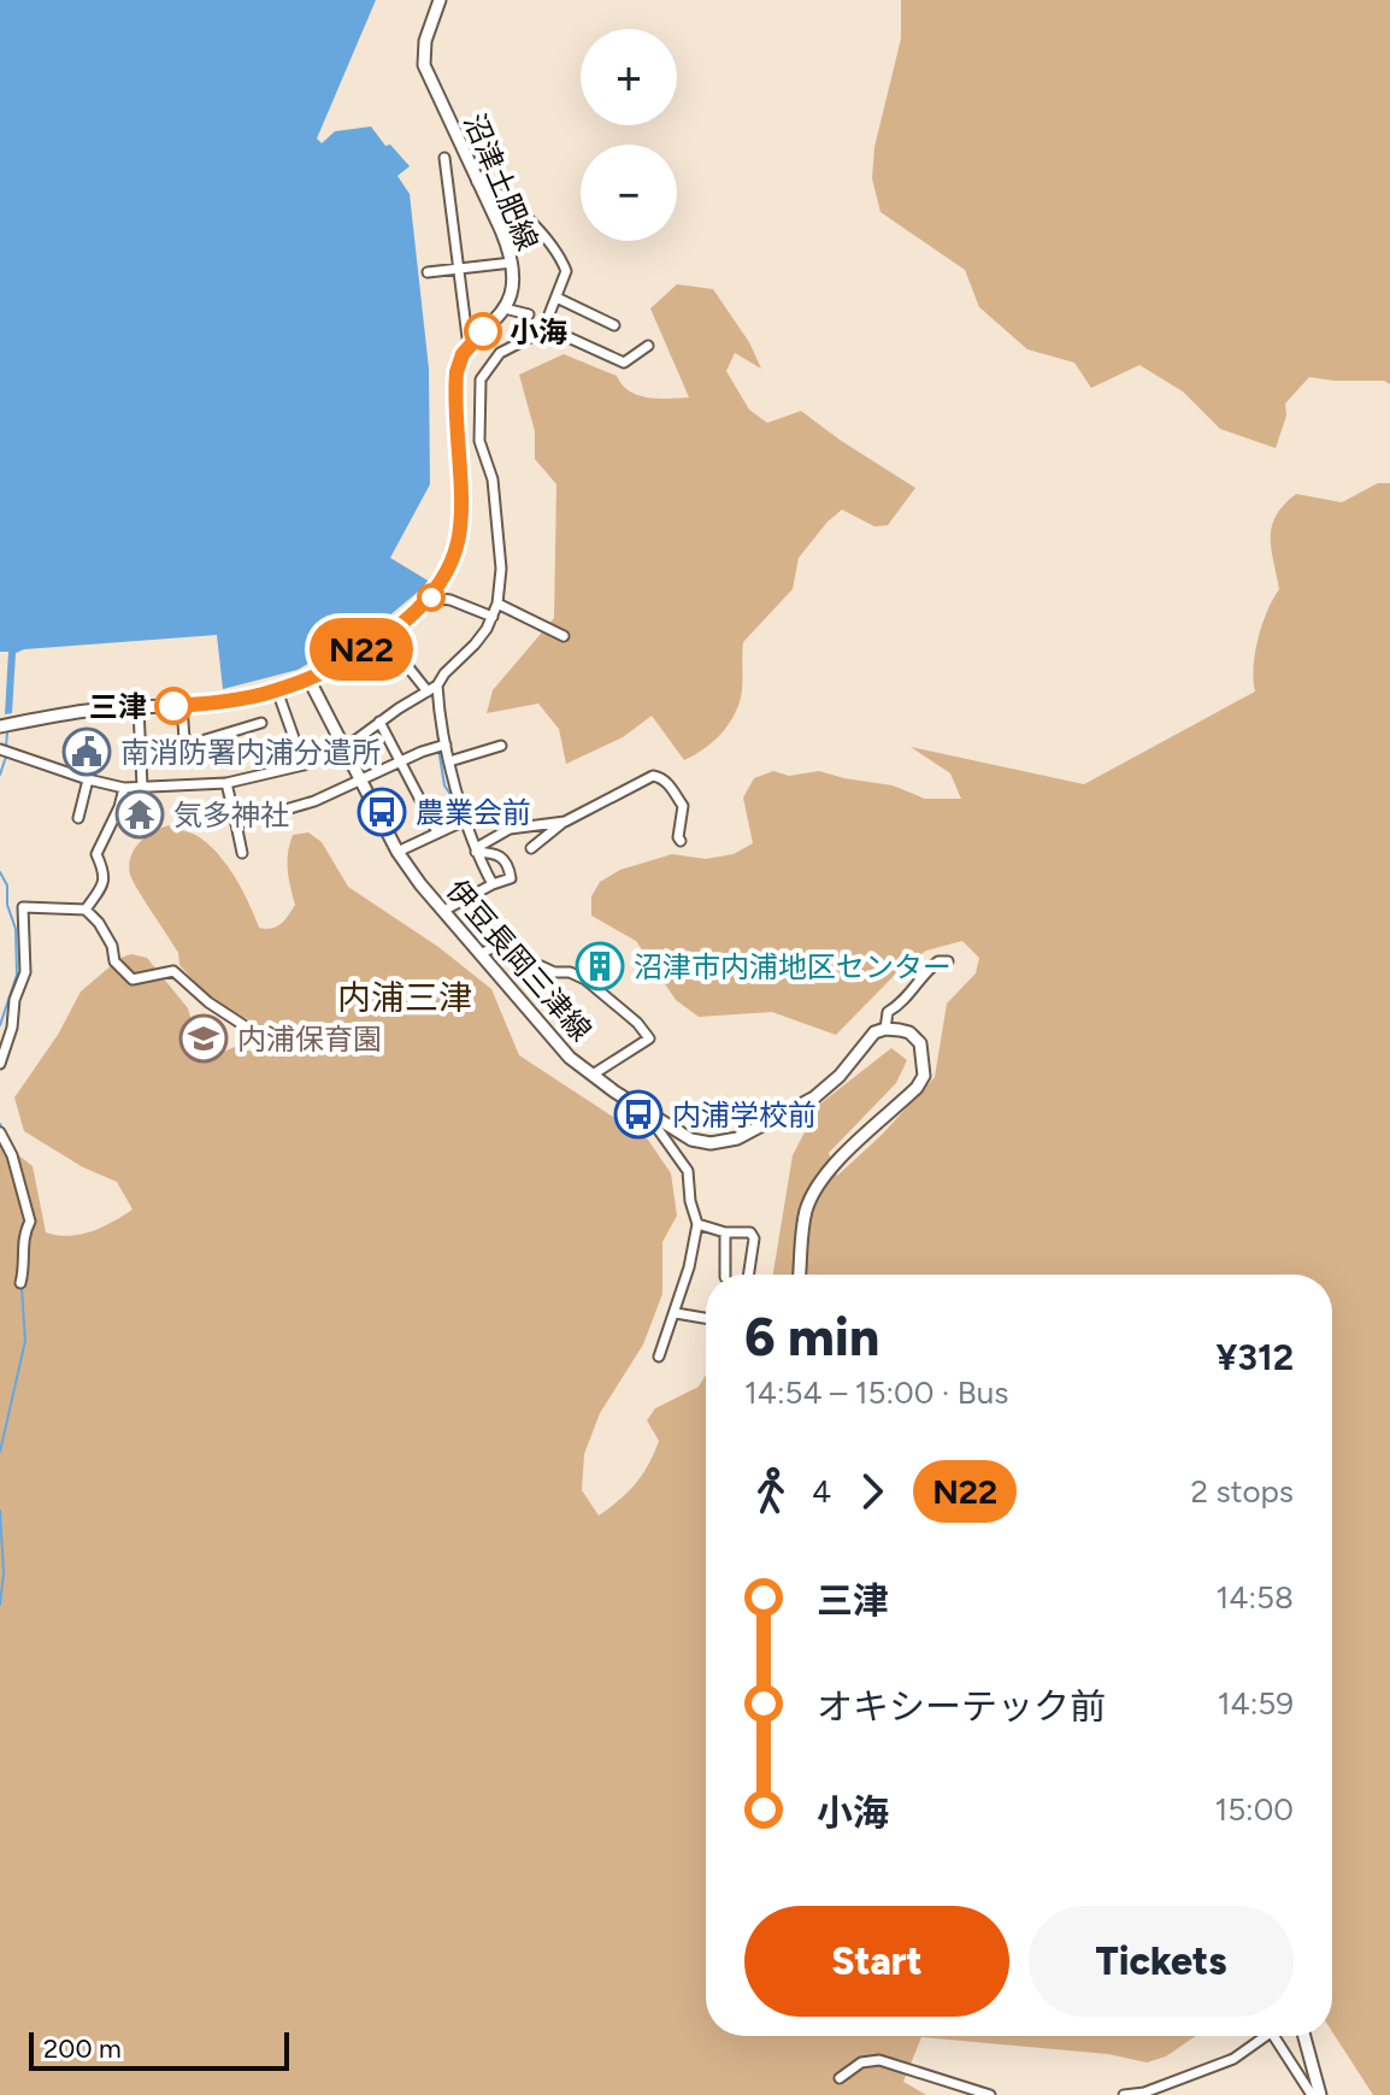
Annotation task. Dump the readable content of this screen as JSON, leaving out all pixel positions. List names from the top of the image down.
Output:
{
  "streets": {
    "main road": ["沼津土肥線", "伊豆長岡三津線"]
  },
  "districts": ["内浦三津"],
  "places": {
    "other": ["小海", "三津"],
    "public building": ["南消防署内浦分遣所"],
    "bus stop": ["農業会前", "内浦学校前"],
    "temple": ["気多神社"],
    "building": ["沼津市内浦地区センター"],
    "school or university": ["内浦保育園"]
  },
  "lines": ["bus line N22"],
  "scale_bar": "200 m",
  "page": {
    "on_map": "N22",
    "map_buttons": ["+", "−"],
    "heading": ["6 min", "14:54 – 15:00 · Bus", "¥312"],
    "legs": ["4", "N22", "2 stops"],
    "list": [
      {
        "name": "三津",
        "value": "14:58"
      },
      {
        "name": "オキシーテック前",
        "value": "14:59"
      },
      {
        "name": "小海",
        "value": "15:00"
      }
    ],
    "buttons": ["Start", "Tickets"],
    "scale": "200 m"
  }
}
